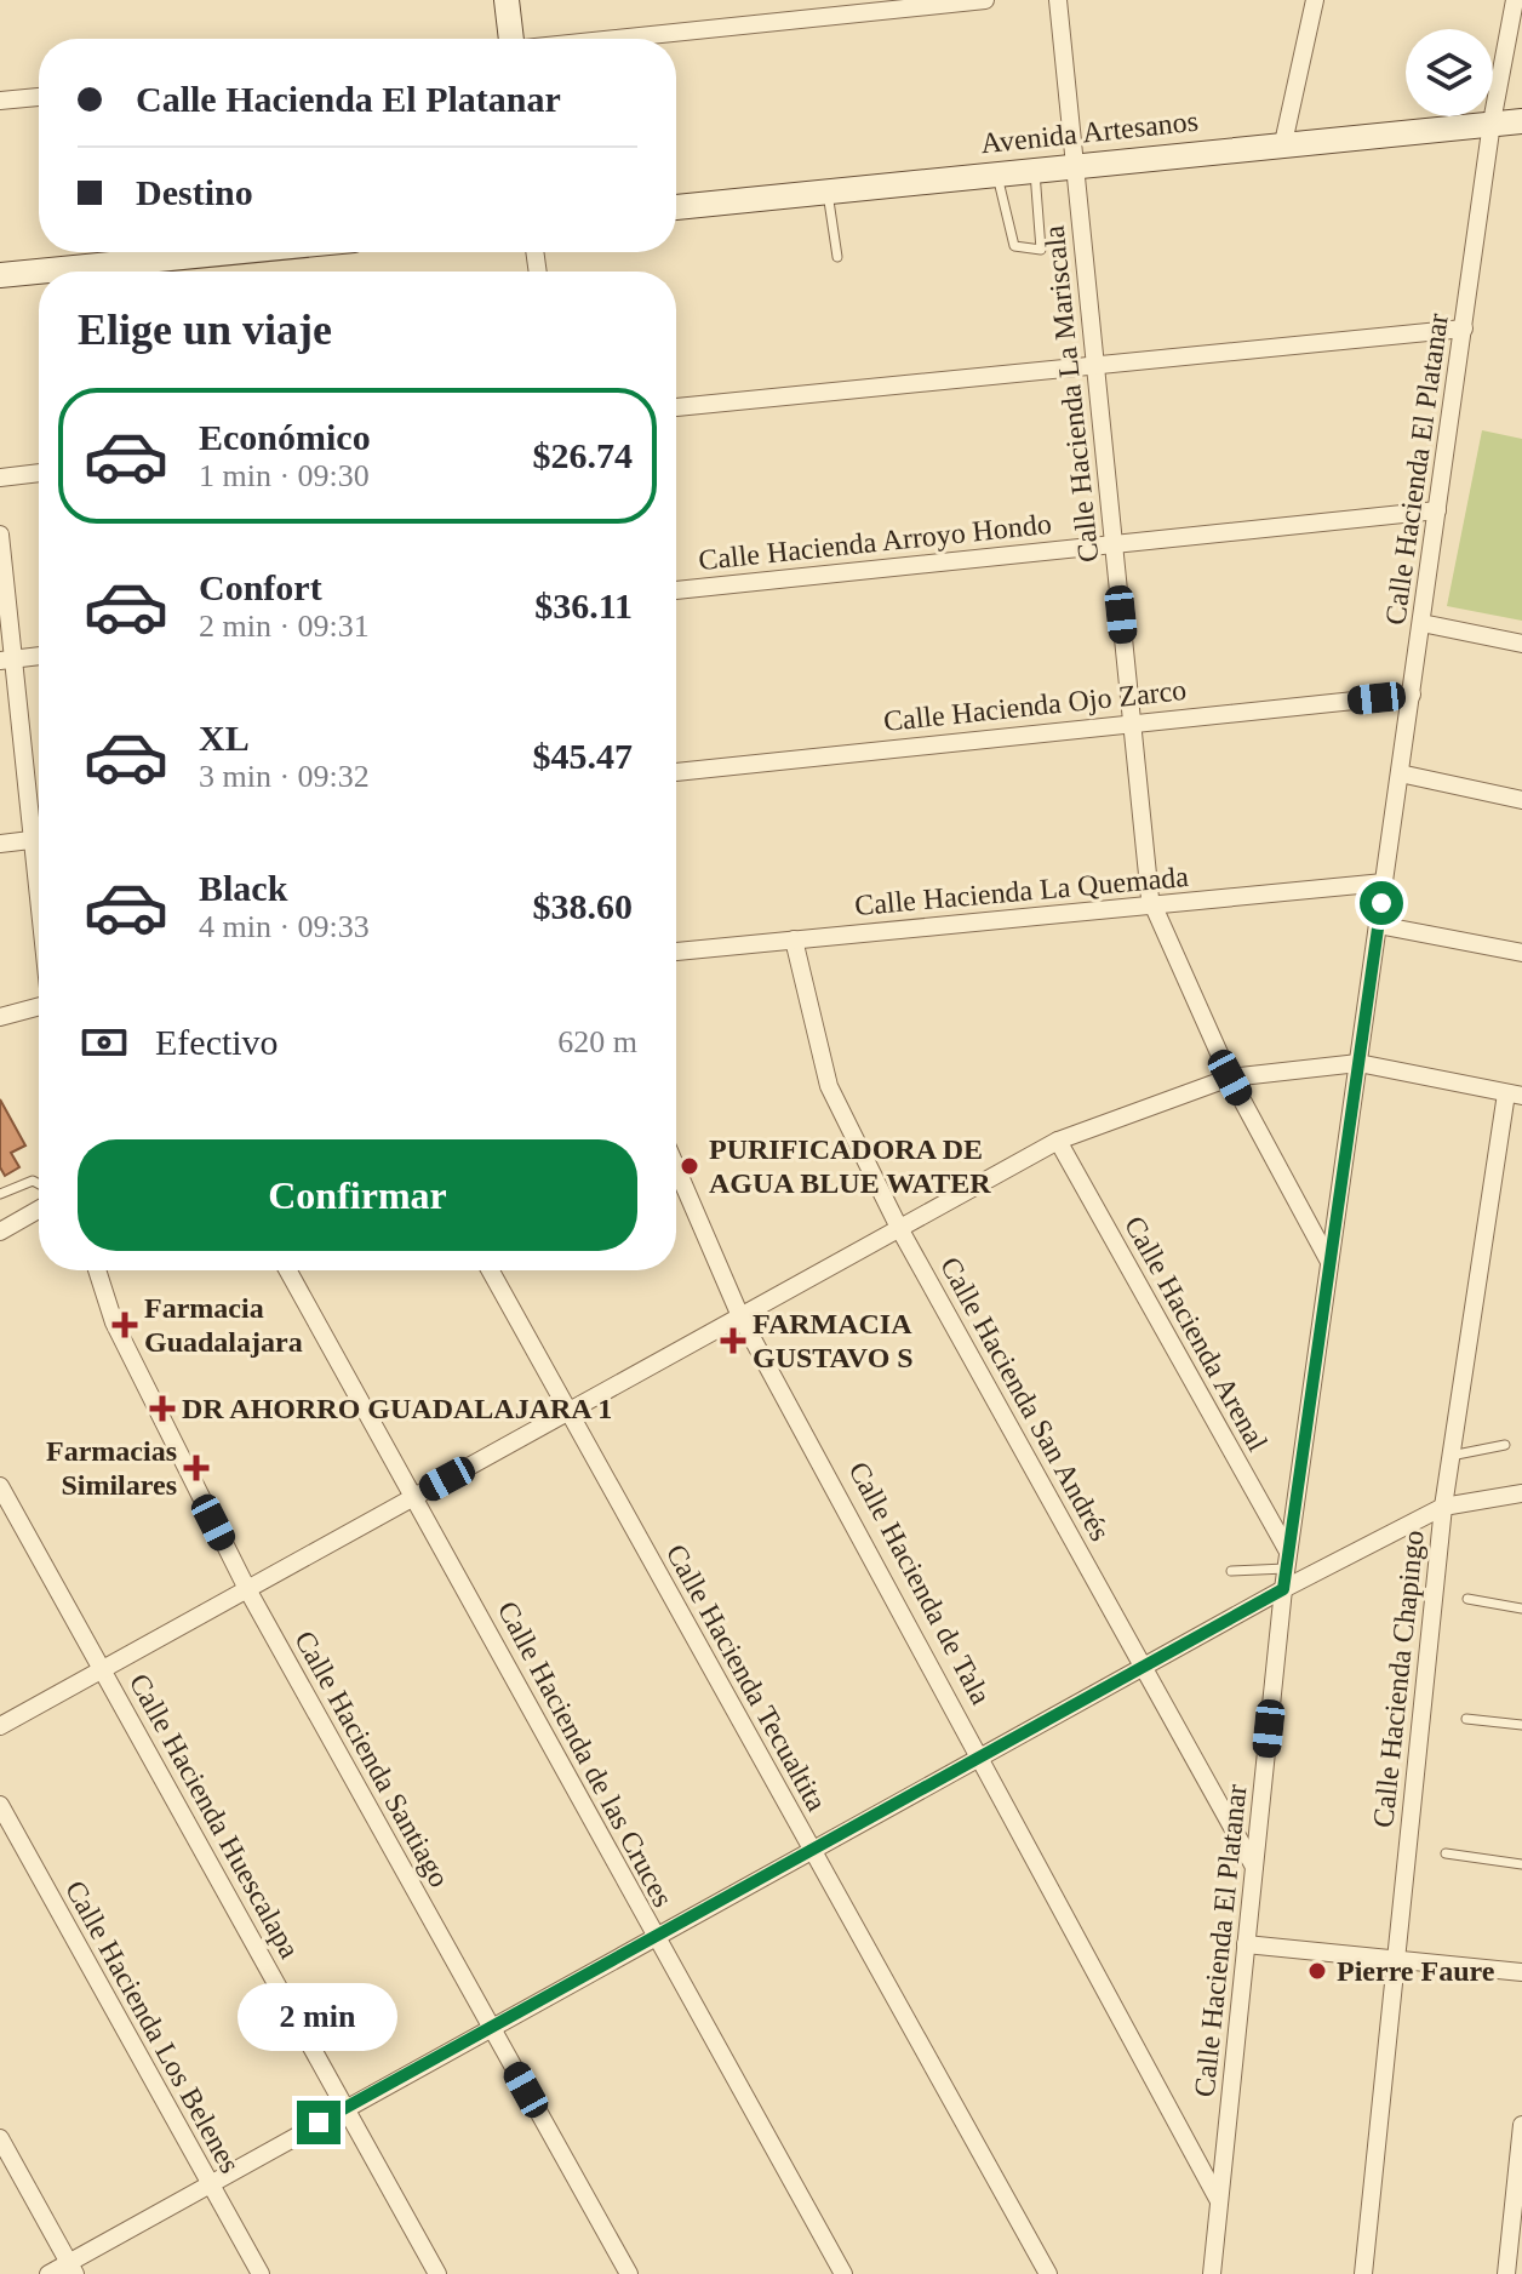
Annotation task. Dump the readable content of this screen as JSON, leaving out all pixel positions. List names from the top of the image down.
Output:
{
  "streets": {
    "main road": ["Avenida Artesanos"],
    "street": [
      "Calle Hacienda La Mariscala",
      "Calle Hacienda El Platanar",
      "Calle Hacienda Arroyo Hondo",
      "Calle Hacienda Ojo Zarco",
      "Calle Hacienda La Quemada",
      "Calle Hacienda Arenal",
      "Calle Hacienda San Andrés",
      "Calle Hacienda de Tala",
      "Calle Hacienda Tecualtita",
      "Calle Hacienda Chapingo",
      "Calle Hacienda de las Cruces",
      "Calle Hacienda Santiago",
      "Calle Hacienda Huescalapa",
      "Calle Hacienda Los Belenes"
    ]
  },
  "crossings": [
    ["Avenida Artesanos", "Calle Hacienda La Mariscala"],
    ["Avenida Artesanos", "Calle Hacienda El Platanar"],
    ["Calle Hacienda La Mariscala", "Calle Hacienda El Platanar"],
    ["Calle Hacienda La Mariscala", "Calle Hacienda Arroyo Hondo"],
    ["Calle Hacienda La Mariscala", "Calle Hacienda Ojo Zarco"],
    ["Calle Hacienda La Mariscala", "Calle Hacienda La Quemada"],
    ["Calle Hacienda El Platanar", "Calle Hacienda Arroyo Hondo"],
    ["Calle Hacienda El Platanar", "Calle Hacienda Ojo Zarco"],
    ["Calle Hacienda El Platanar", "Calle Hacienda La Quemada"],
    ["Calle Hacienda El Platanar", "Calle Hacienda Arenal"],
    ["Calle Hacienda El Platanar", "Calle Hacienda San Andrés"],
    ["Calle Hacienda El Platanar", "Calle Hacienda de Tala"],
    ["Calle Hacienda La Quemada", "Calle Hacienda San Andrés"]
  ],
  "places": {
    "other": ["PURIFICADORA DE AGUA BLUE WATER", "Pierre Faure"],
    "health": [
      "Farmacia Guadalajara",
      "FARMACIA GUSTAVO S",
      "DR AHORRO GUADALAJARA 1",
      "Farmacias Similares"
    ]
  },
  "page": {
    "banner": ["Calle Hacienda El Platanar", "Destino"],
    "heading": "Elige un viaje",
    "list": [
      {
        "name": "Económico",
        "note": "1 min · 09:30",
        "value": "$26.74"
      },
      {
        "name": "Confort",
        "note": "2 min · 09:31",
        "value": "$36.11"
      },
      {
        "name": "XL",
        "note": "3 min · 09:32",
        "value": "$45.47"
      },
      {
        "name": "Black",
        "note": "4 min · 09:33",
        "value": "$38.60"
      }
    ],
    "pay": ["Efectivo", "620 m"],
    "buttons": "Confirmar",
    "bubble": "2 min"
  }
}
